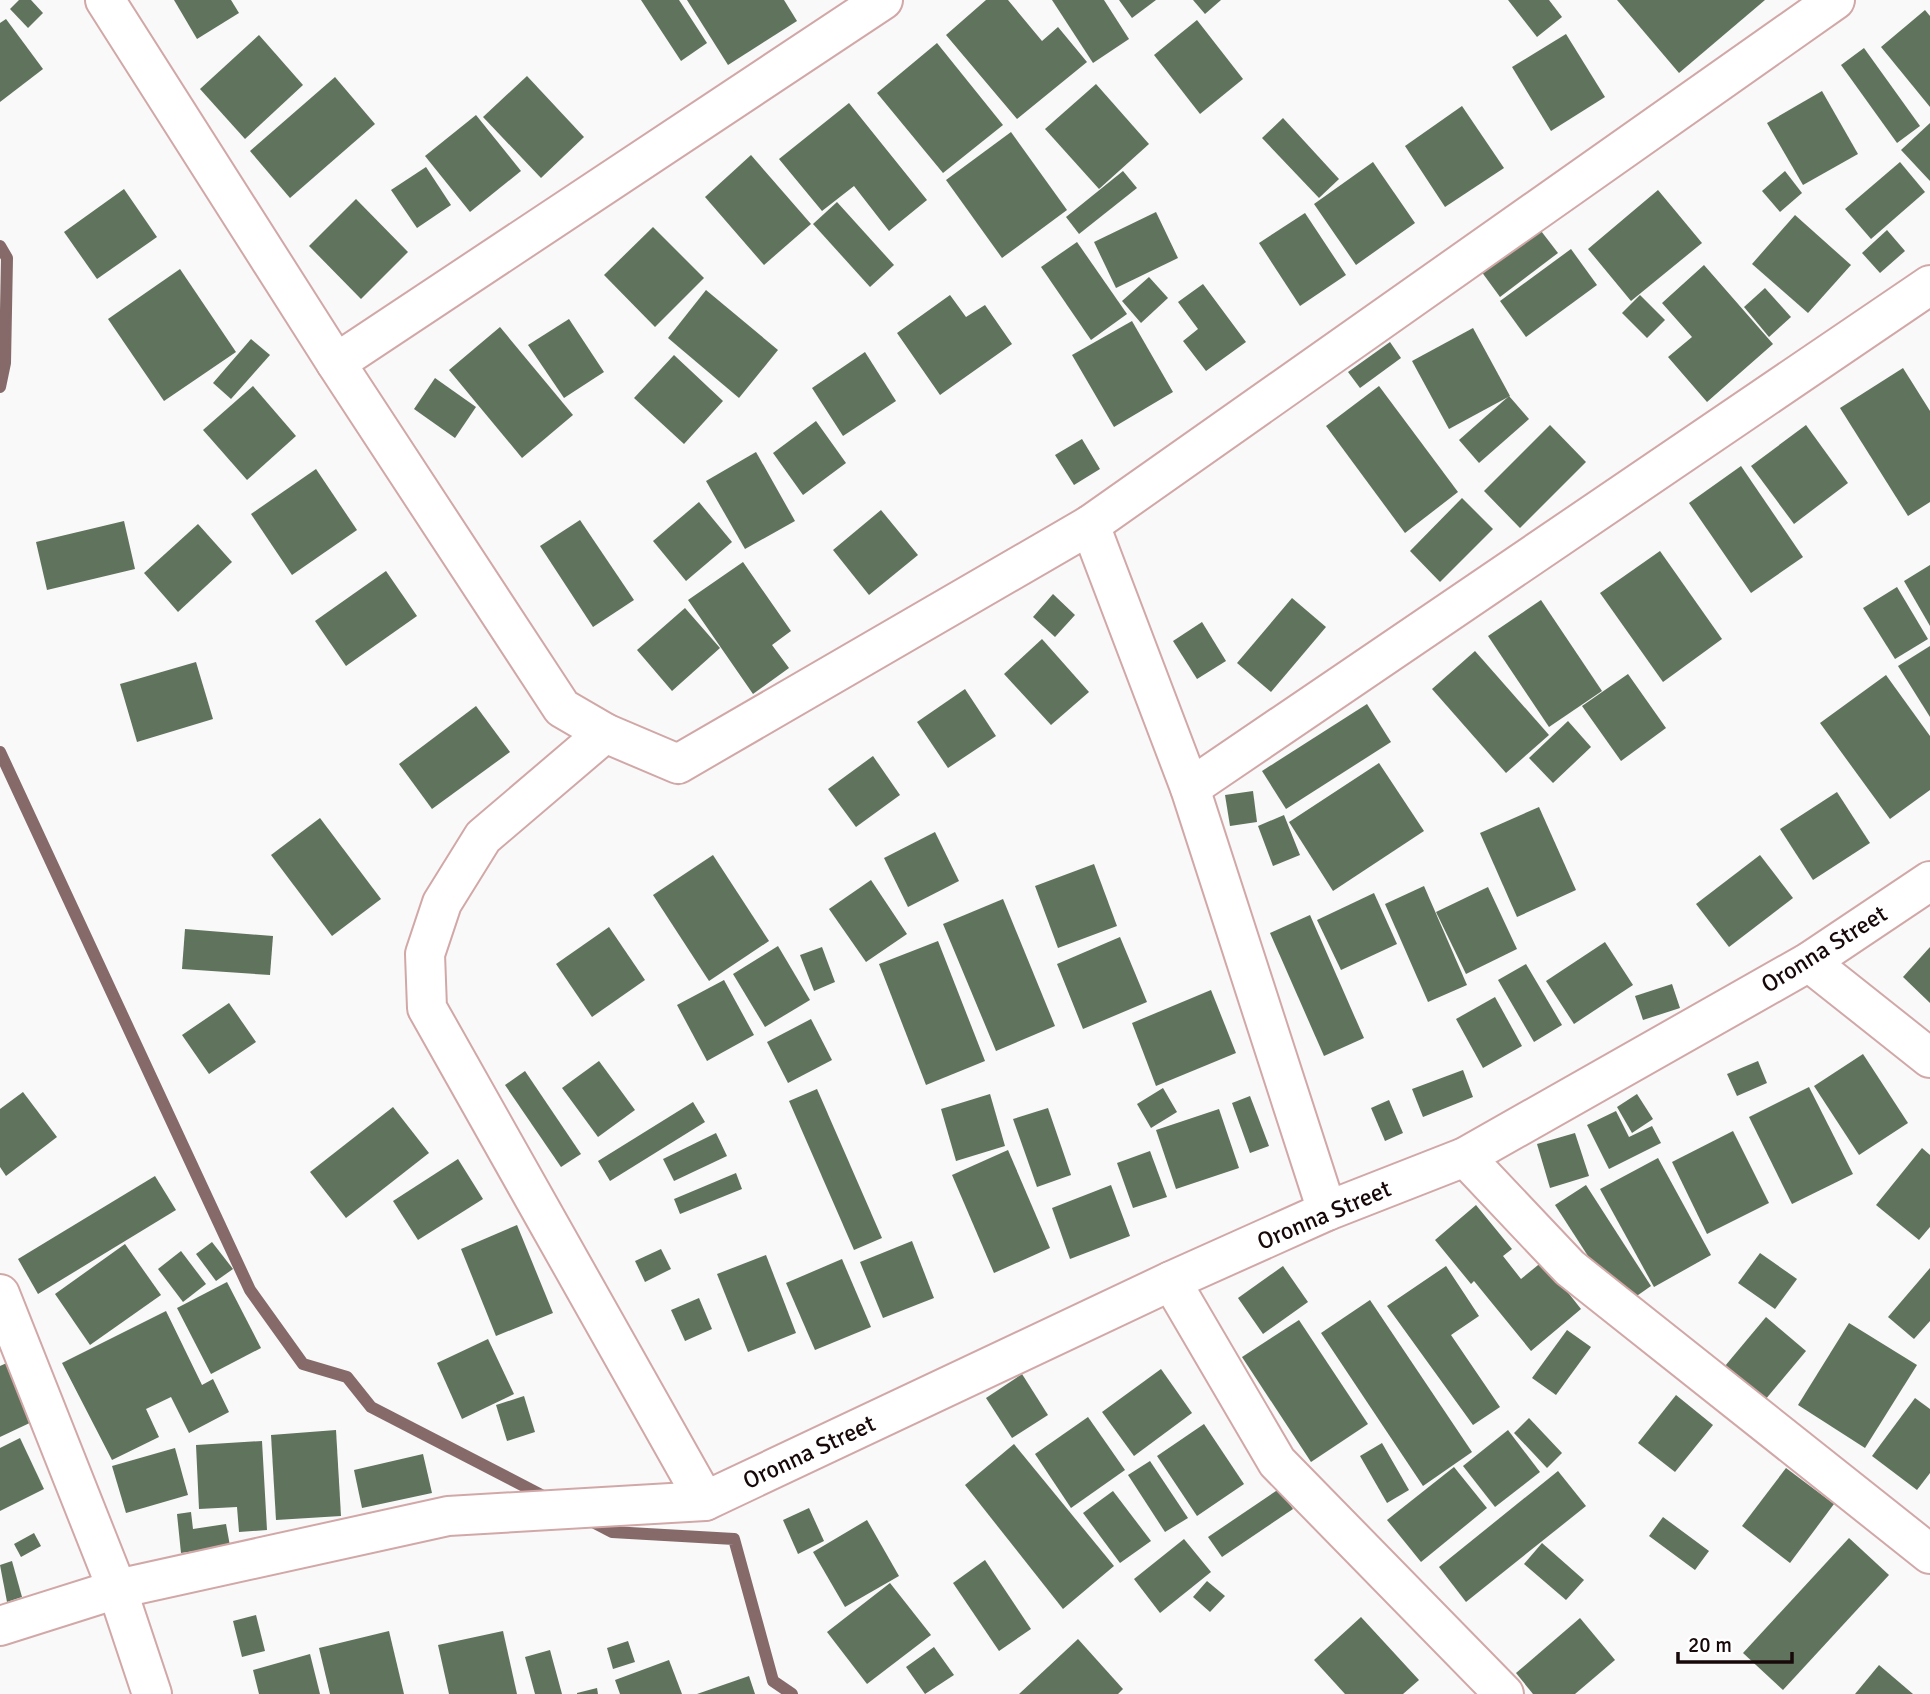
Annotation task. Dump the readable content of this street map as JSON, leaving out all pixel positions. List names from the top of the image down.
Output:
{
  "streets": {
    "street": ["Oronna Street"]
  },
  "scale_bar": "20 m"
}
